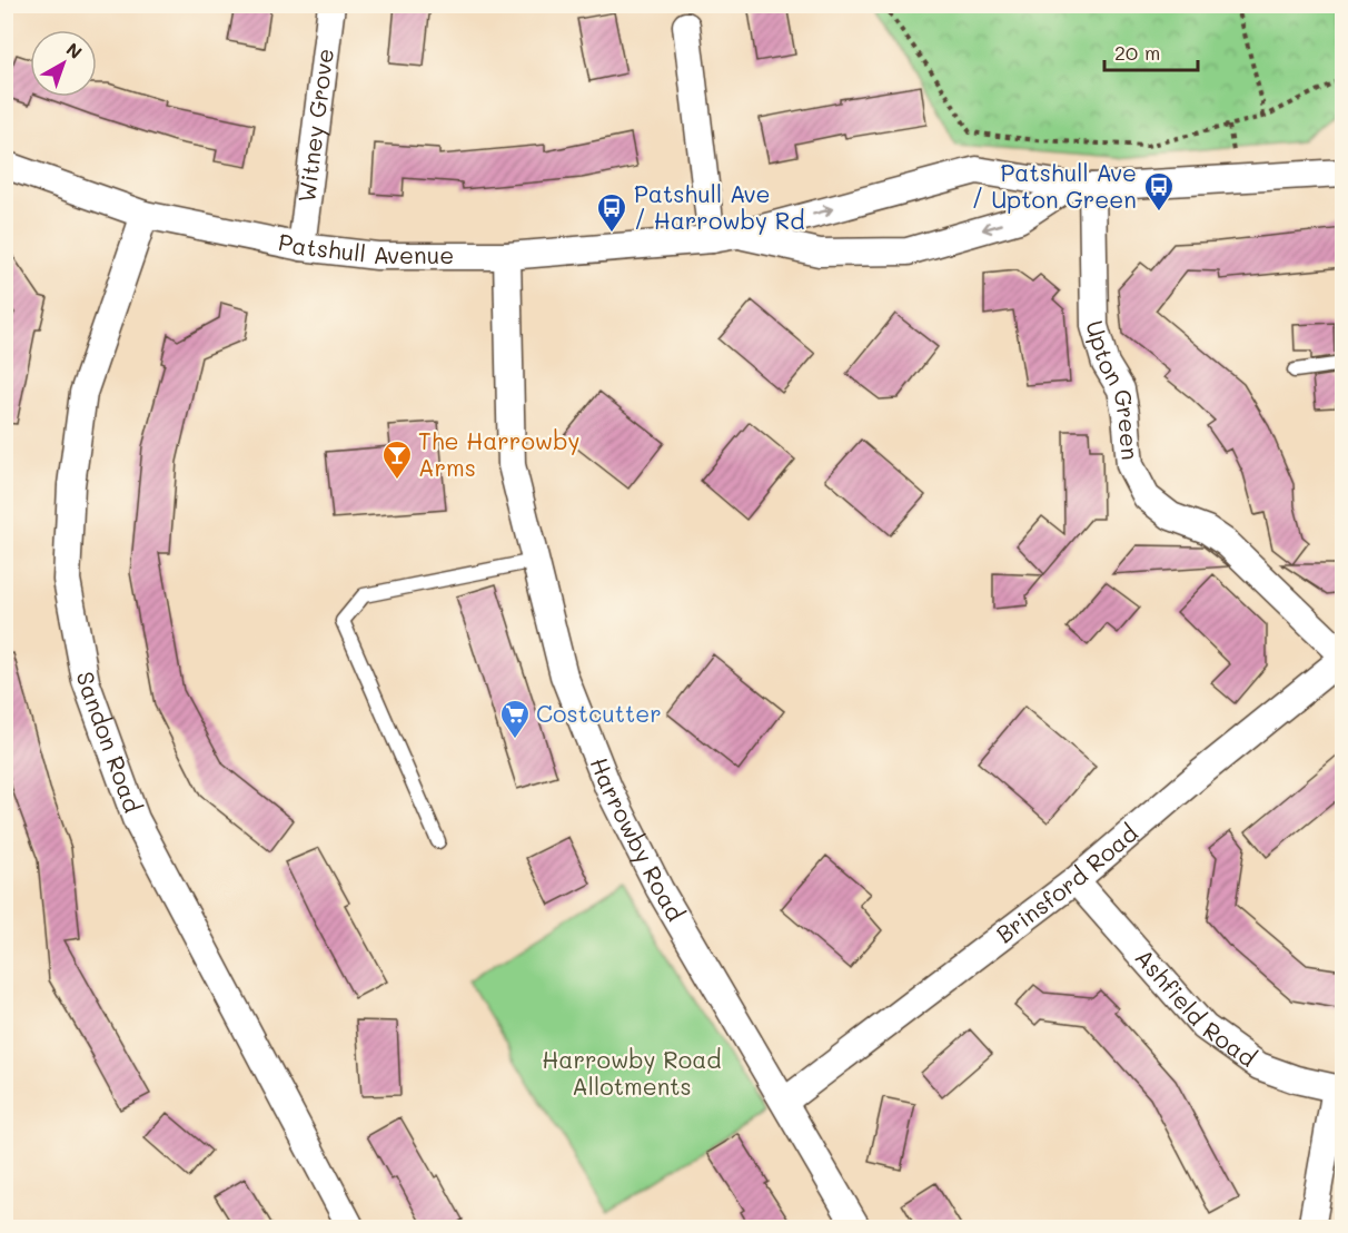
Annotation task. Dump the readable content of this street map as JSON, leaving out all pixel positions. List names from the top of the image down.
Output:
{
  "streets": {
    "street": [
      "Witney Grove",
      "Patshull Avenue",
      "Upton Green",
      "Sandon Road",
      "Harrowby Road",
      "Brinsford Road",
      "Ashfield Road"
    ]
  },
  "crossings": [
    ["Witney Grove", "Patshull Avenue"],
    ["Patshull Avenue", "Upton Green"],
    ["Patshull Avenue", "Sandon Road"],
    ["Patshull Avenue", "Harrowby Road"],
    ["Upton Green", "Brinsford Road"],
    ["Harrowby Road", "Brinsford Road"],
    ["Brinsford Road", "Ashfield Road"]
  ],
  "parks": ["Harrowby Road Allotments"],
  "places": {
    "bus stop": ["Patshull Ave / Upton Green", "Patshull Ave / Harrowby Rd"],
    "bar": ["The Harrowby Arms"],
    "supermarket": ["Costcutter"]
  },
  "scale_bar": "20 m",
  "north": "top right"
}
